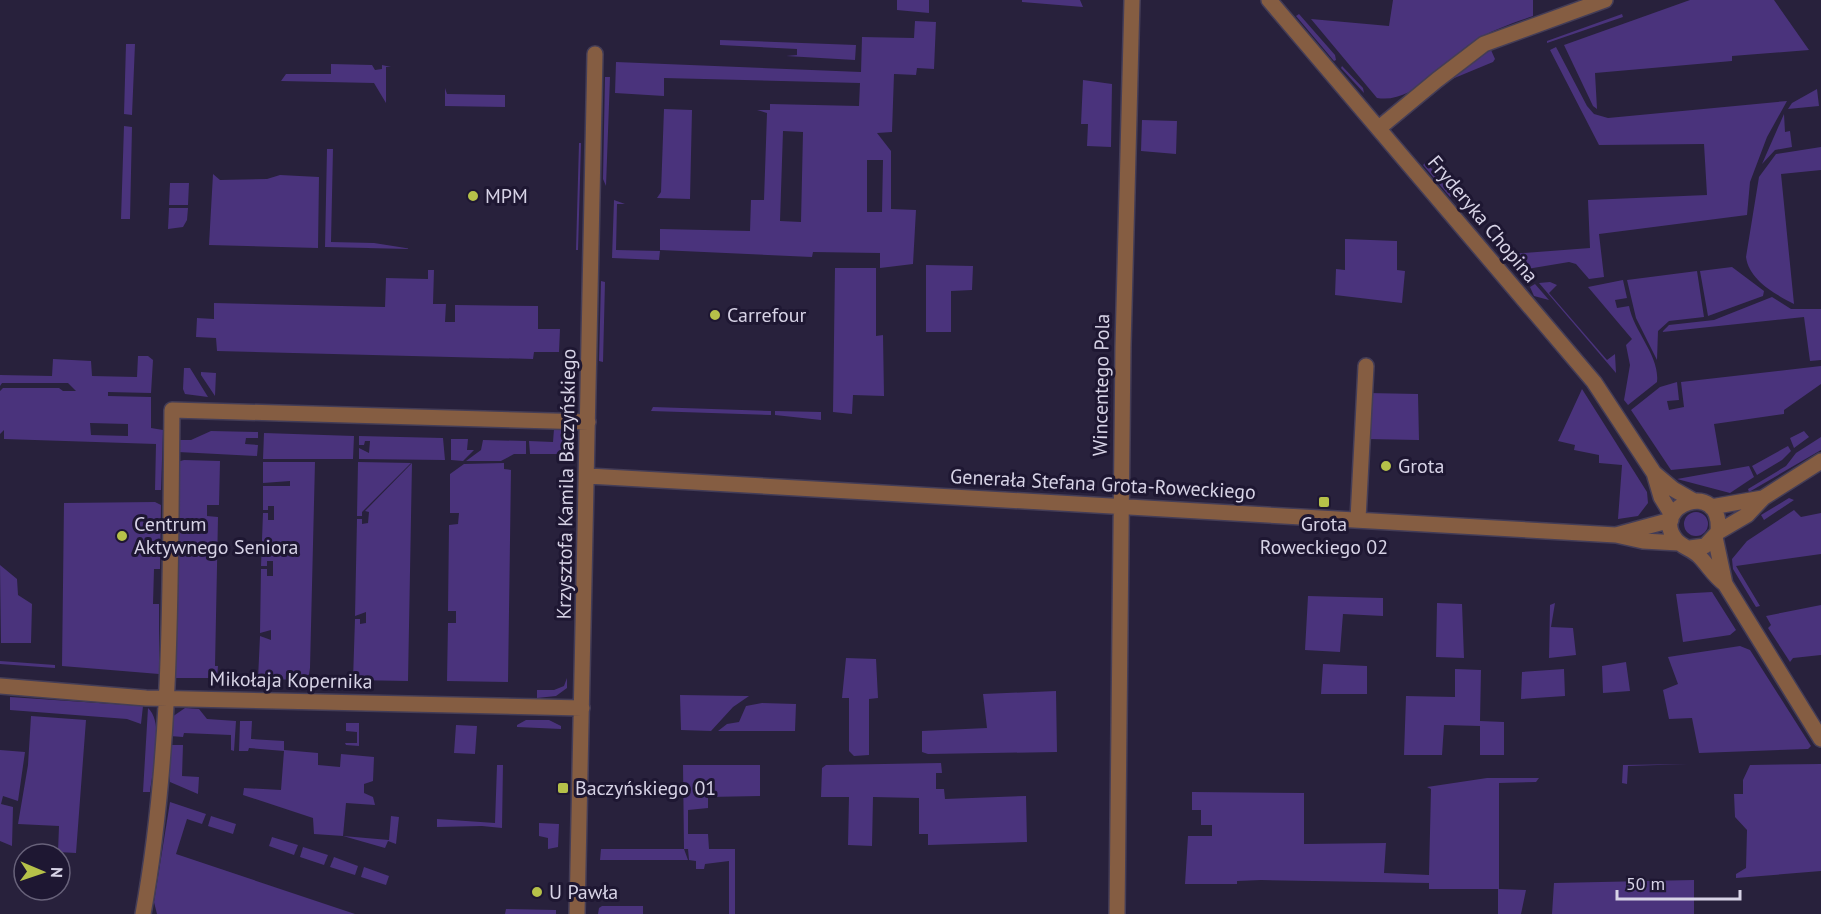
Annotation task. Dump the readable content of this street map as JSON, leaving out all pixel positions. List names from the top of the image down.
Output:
{
  "streets": {
    "street": [
      "Fryderyka Chopina",
      "Wincentego Pola",
      "Krzysztofa Kamila Baczyńskiego",
      "Generała Stefana Grota-Roweckiego",
      "Mikołaja Kopernika"
    ]
  },
  "crossings": [
    ["Wincentego Pola", "Generała Stefana Grota-Roweckiego"],
    ["Krzysztofa Kamila Baczyńskiego", "Generała Stefana Grota-Roweckiego"],
    ["Krzysztofa Kamila Baczyńskiego", "Mikołaja Kopernika"]
  ],
  "places": {
    "other": [
      "MPM",
      "Carrefour",
      "Grota",
      "Centrum Aktywnego Seniora",
      "U Pawła"
    ],
    "transit": ["Grota Roweckiego 02", "Baczyńskiego 01"]
  },
  "scale_bar": "50 m",
  "north": "right"
}
